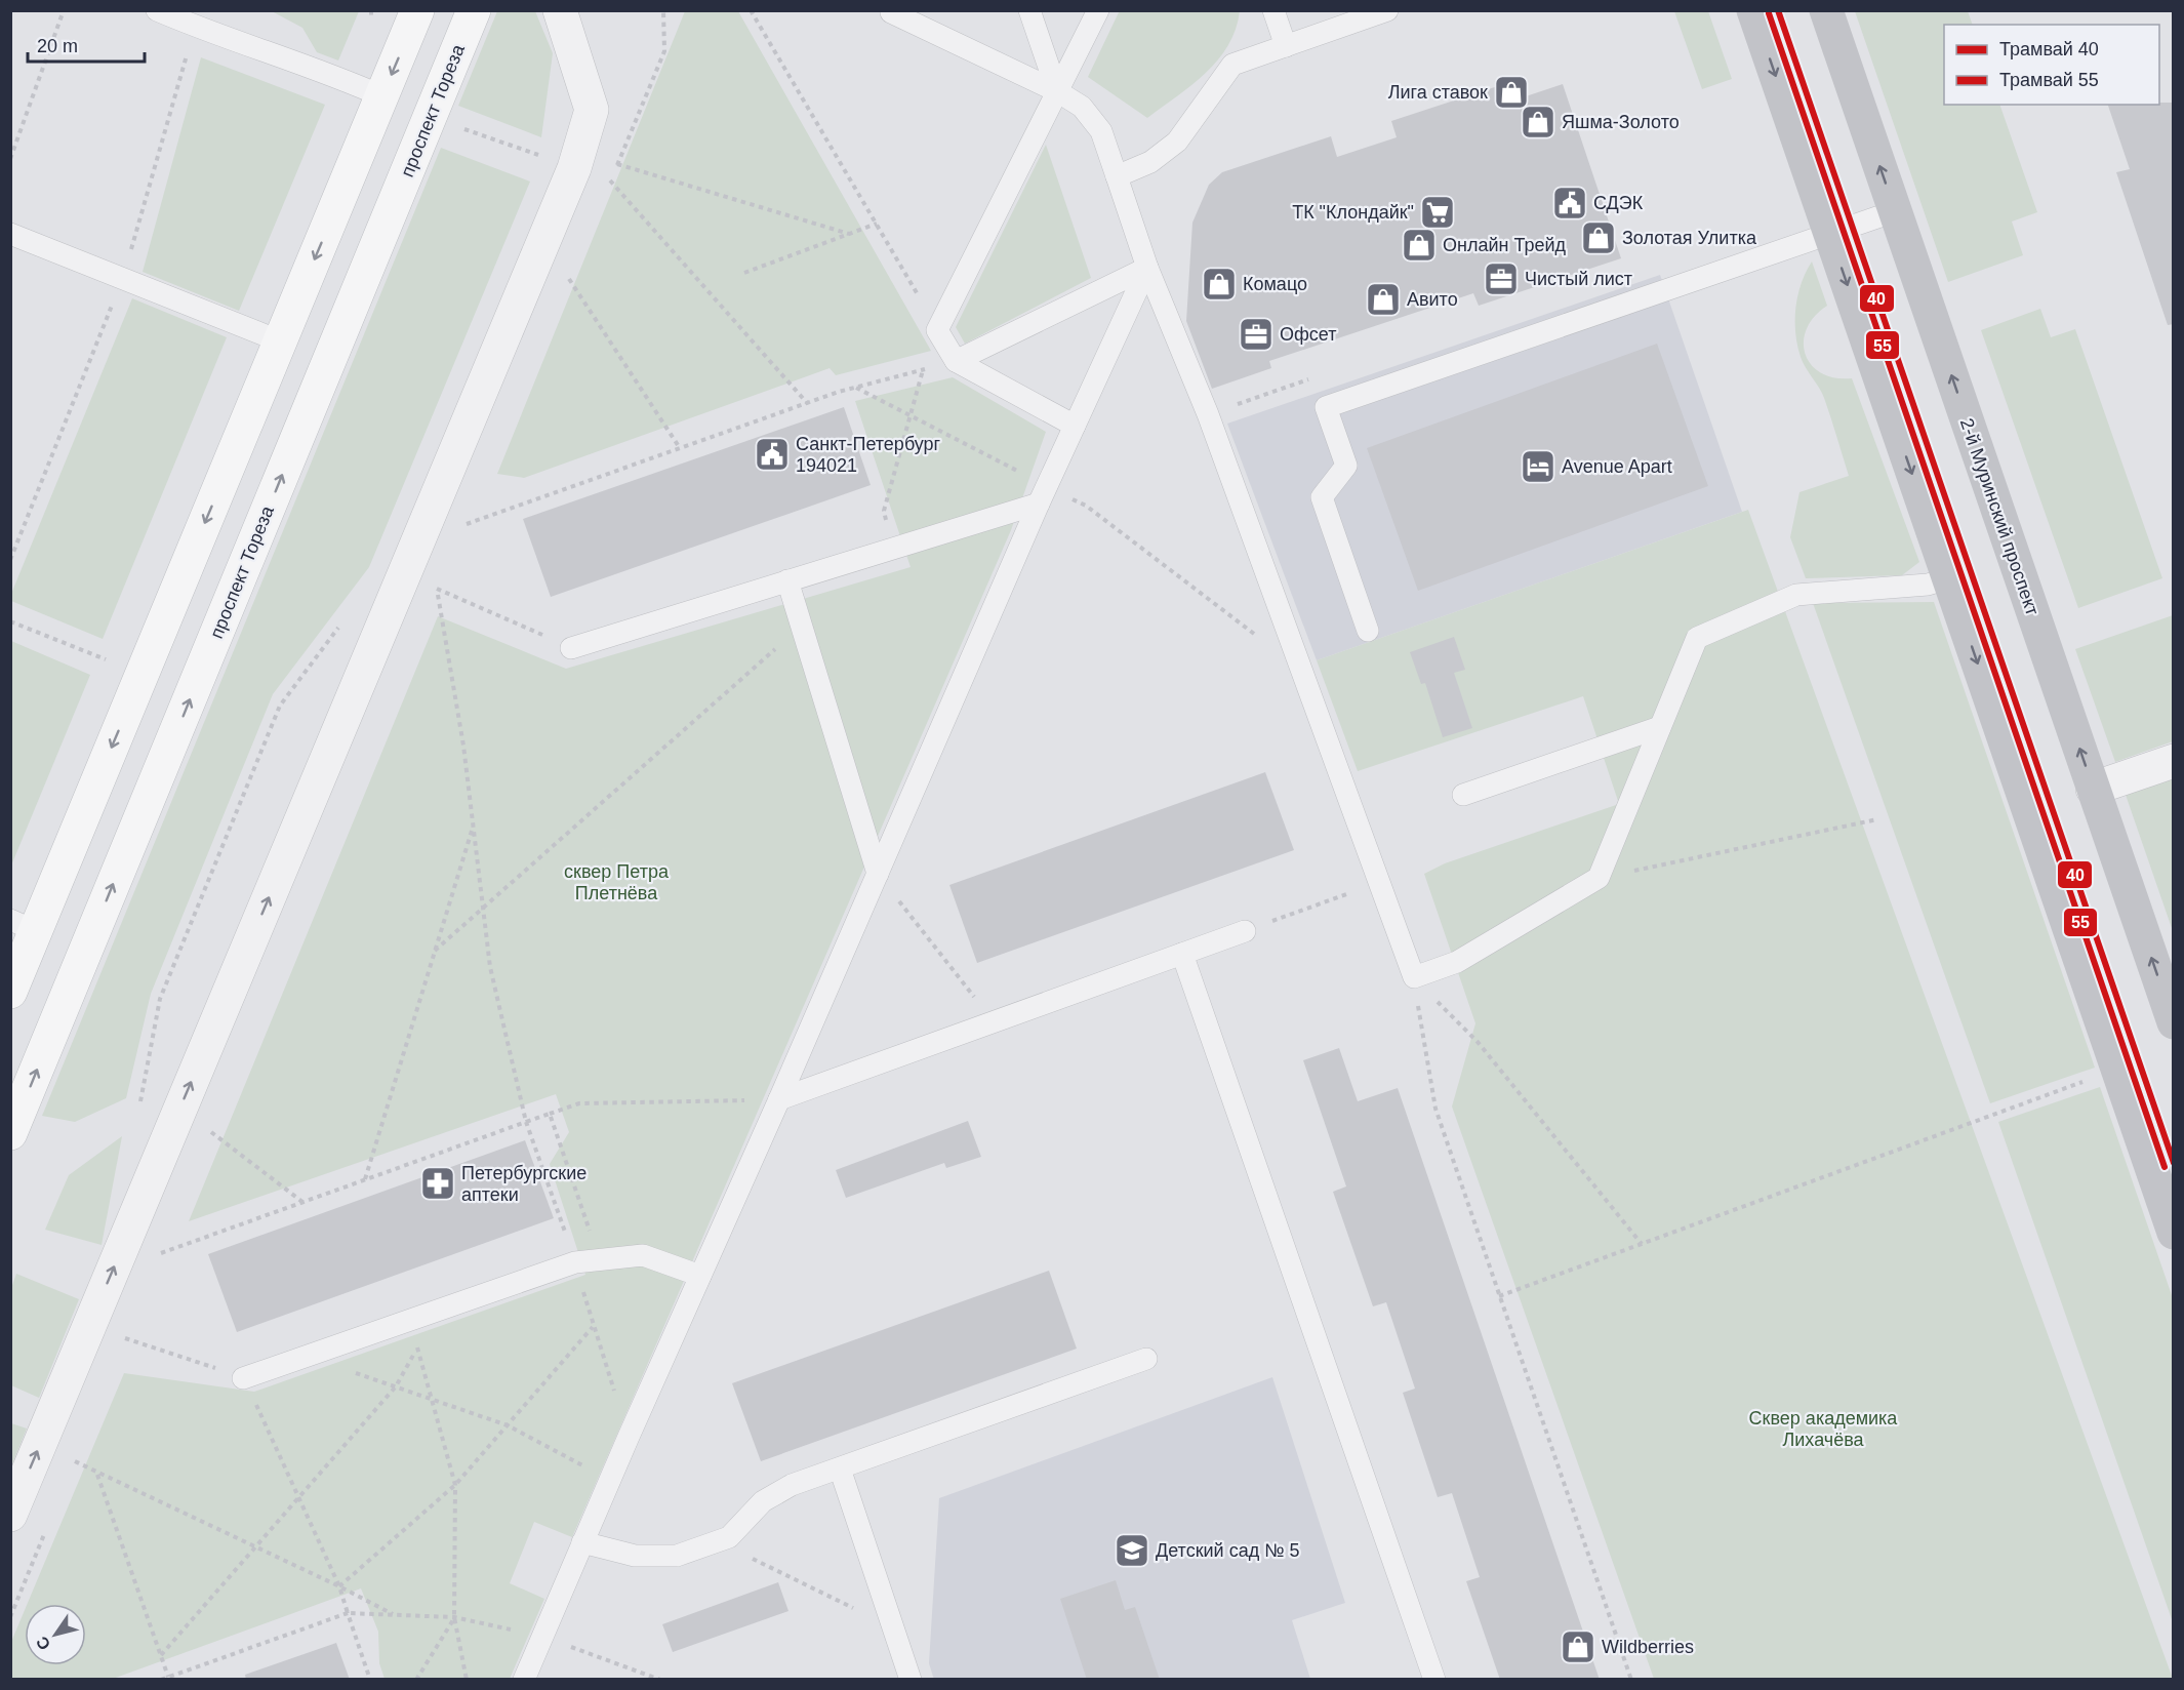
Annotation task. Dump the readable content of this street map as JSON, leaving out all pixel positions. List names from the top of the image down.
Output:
{
  "streets": {
    "main road": ["проспект Тореза", "2-й Муринский проспект"]
  },
  "parks": ["сквер Петра Плетнёва", "Сквер академика Лихачёва"],
  "places": {
    "shop": [
      "Лига ставок",
      "Яшма-Золото",
      "Золотая Улитка",
      "Онлайн Трейд",
      "Комацо",
      "Авито",
      "Wildberries"
    ],
    "public building": ["СДЭК", "Санкт-Петербург 194021"],
    "supermarket": ["ТК \"Клондайк\""],
    "office": ["Чистый лист", "Офсет"],
    "hotel": ["Avenue Apart"],
    "pharmacy": ["Петербургские аптеки"],
    "school or university": ["Детский сад № 5"]
  },
  "lines": ["tram line 40", "tram line 55"],
  "legend": ["Трамвай 40", "Трамвай 55"],
  "scale_bar": "20 m",
  "north": "bottom left"
}
